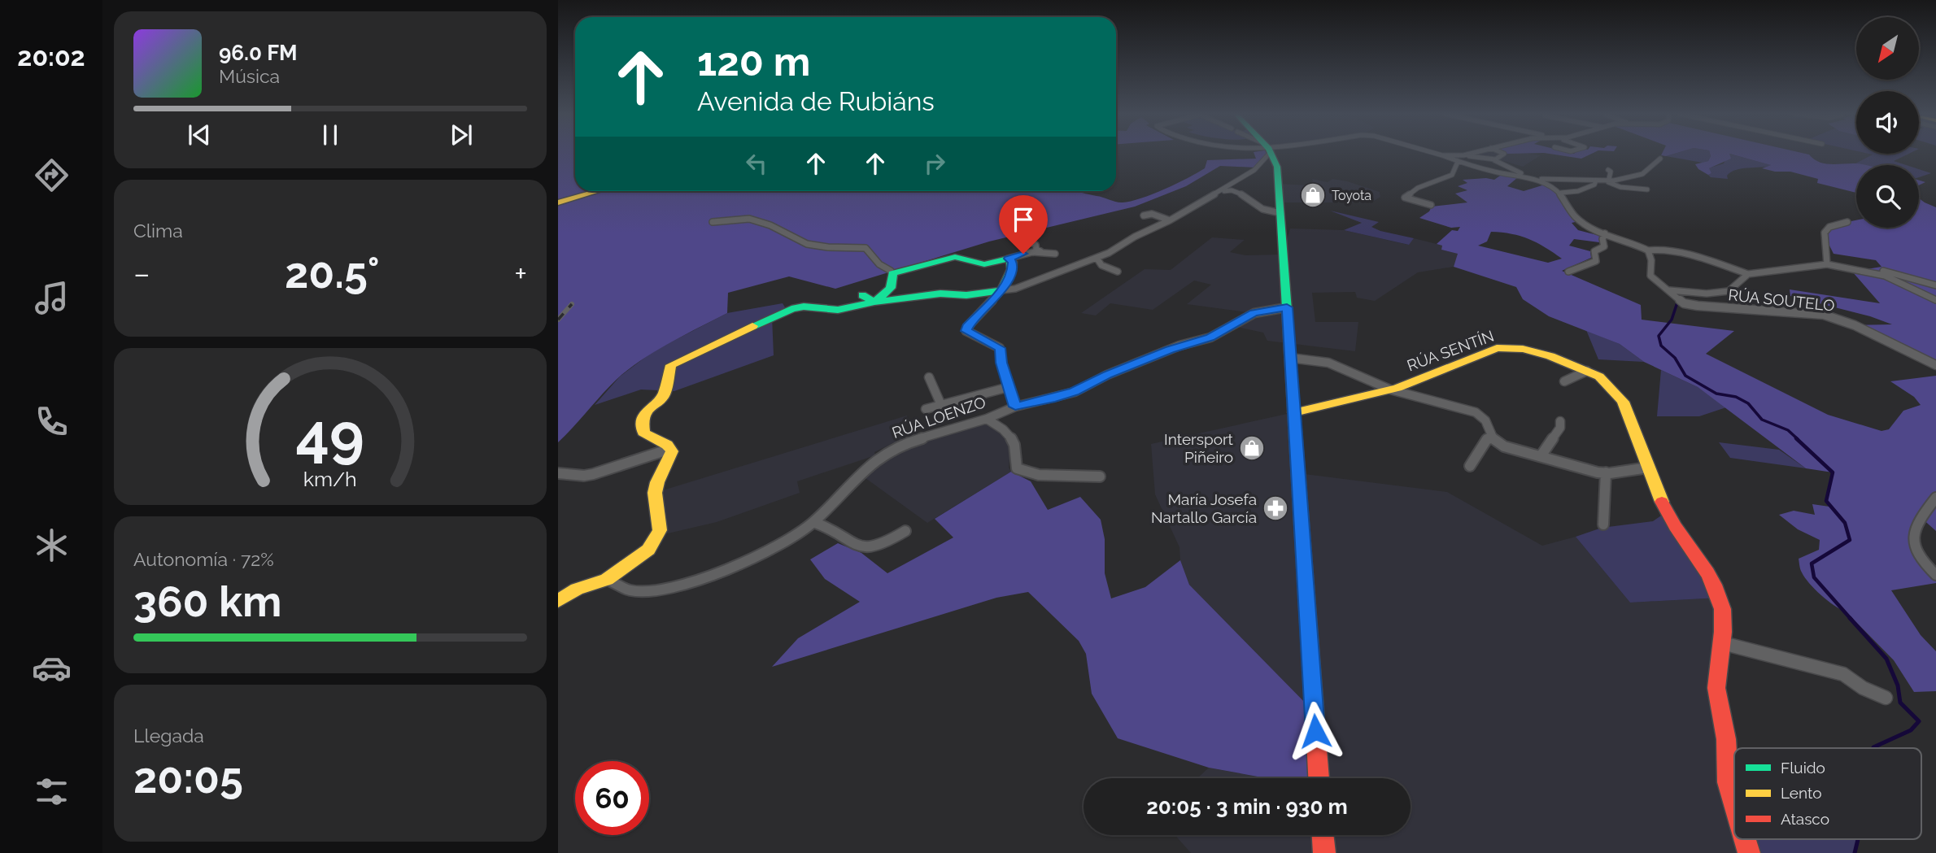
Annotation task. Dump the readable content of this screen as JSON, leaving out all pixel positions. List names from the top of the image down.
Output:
{
  "streets": {
    "main road": ["RÚA SENTÍN"],
    "street": ["RÚA SOUTELO", "RÚA LOENZO"]
  },
  "places": {
    "shop": ["Toyota", "Intersport Piñeiro"],
    "pharmacy": ["María Josefa Nartallo García"]
  },
  "legend": ["Fluido", "Lento", "Atasco"],
  "north": "bottom left",
  "page": {
    "tabs": "20:02",
    "turn": ["120 m", "Avenida de Rubiáns"],
    "song": ["96.0 FM", "Música"],
    "tile": [
      "Clima",
      ["Autonomía · 72%", "360 km"],
      ["Llegada", "20:05"]
    ],
    "heat": ["−", "20.5°", "+"],
    "limit": "60",
    "trip": "20:05 · 3 min · 930 m",
    "gauge": ["49", "km/h"]
  }
}
